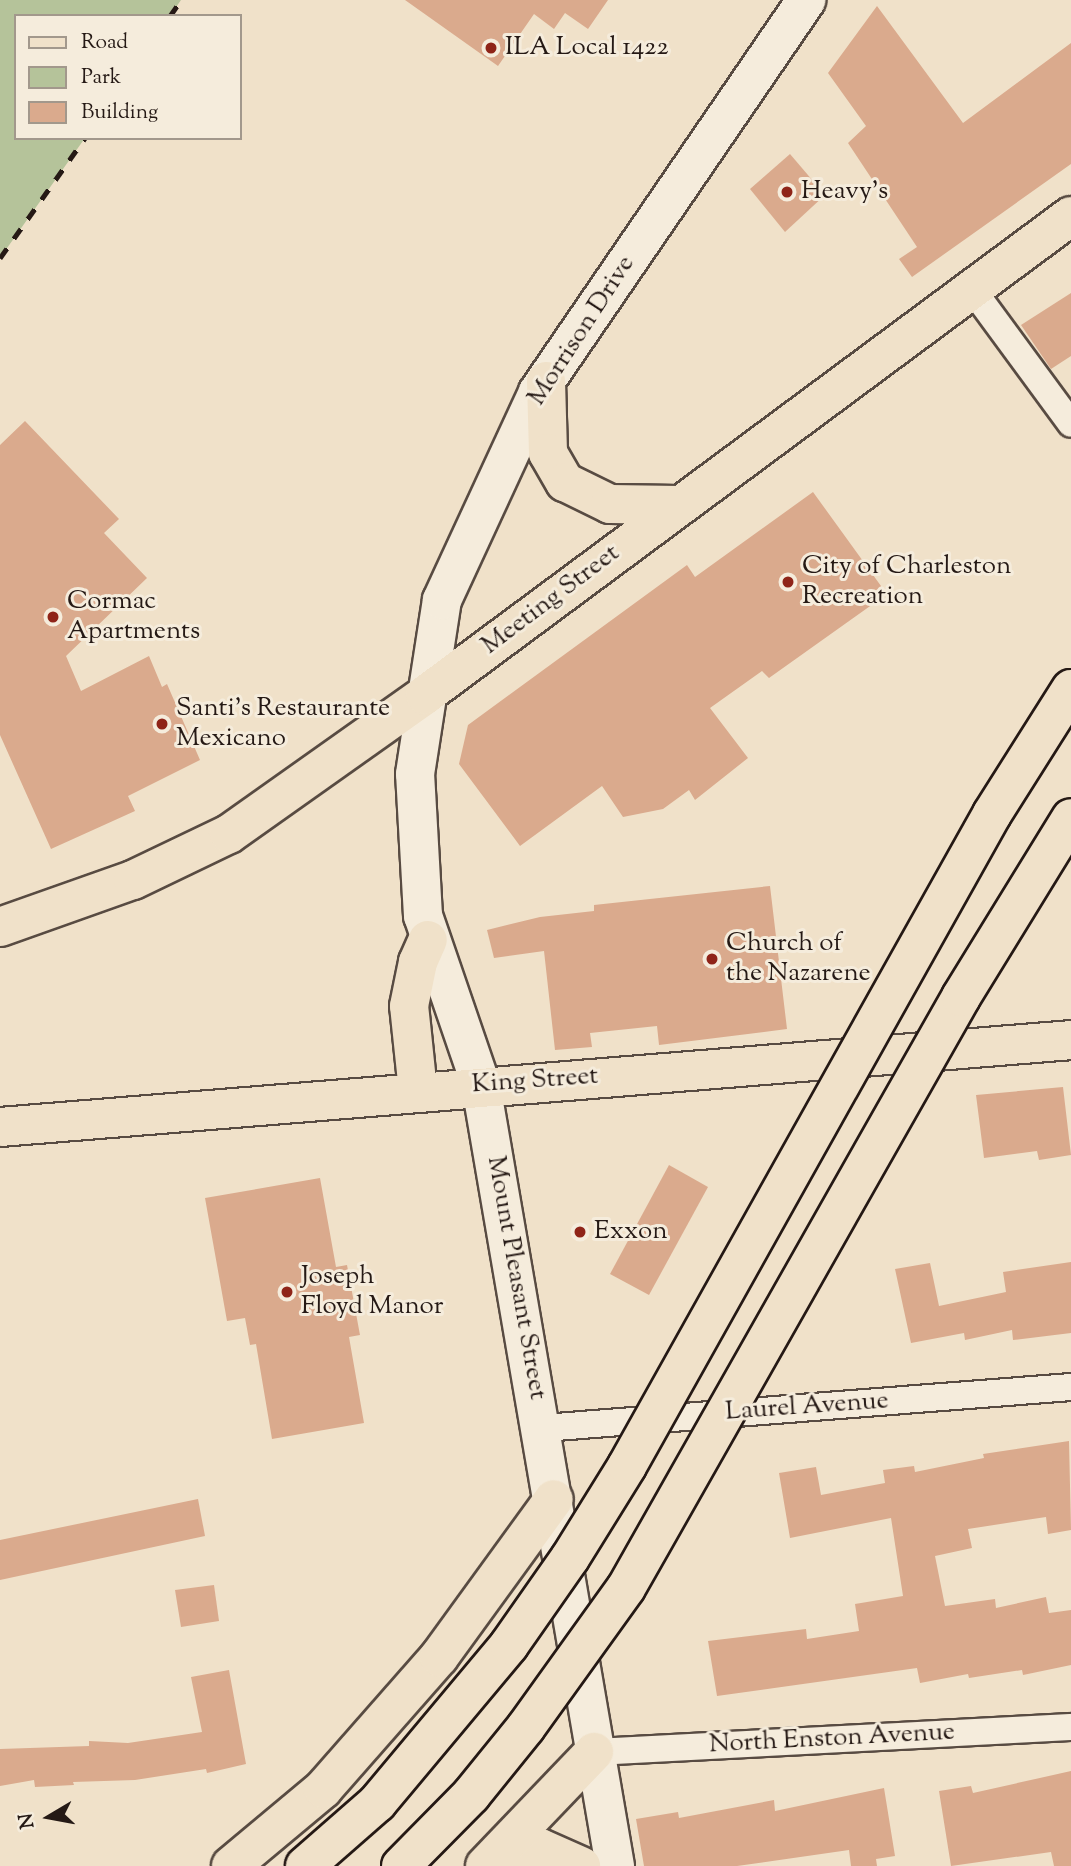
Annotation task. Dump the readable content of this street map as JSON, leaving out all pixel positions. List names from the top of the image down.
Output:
{
  "streets": {
    "main road": [
      "Morrison Drive",
      "Meeting Street",
      "King Street",
      "Mount Pleasant Street"
    ],
    "street": ["Laurel Avenue", "North Enston Avenue"]
  },
  "crossings": [
    ["Morrison Drive", "Meeting Street"],
    ["Morrison Drive", "Mount Pleasant Street"],
    ["Meeting Street", "Mount Pleasant Street"],
    ["King Street", "Mount Pleasant Street"],
    ["Mount Pleasant Street", "Laurel Avenue"],
    ["Mount Pleasant Street", "North Enston Avenue"]
  ],
  "places": [
    "ILA Local 1422",
    "Heavy's",
    "City of Charleston Recreation",
    "Cormac Apartments",
    "Santi's Restaurante Mexicano",
    "Church of the Nazarene",
    "Exxon",
    "Joseph Floyd Manor"
  ],
  "legend": ["Road", "Park", "Building"],
  "north": "left"
}
